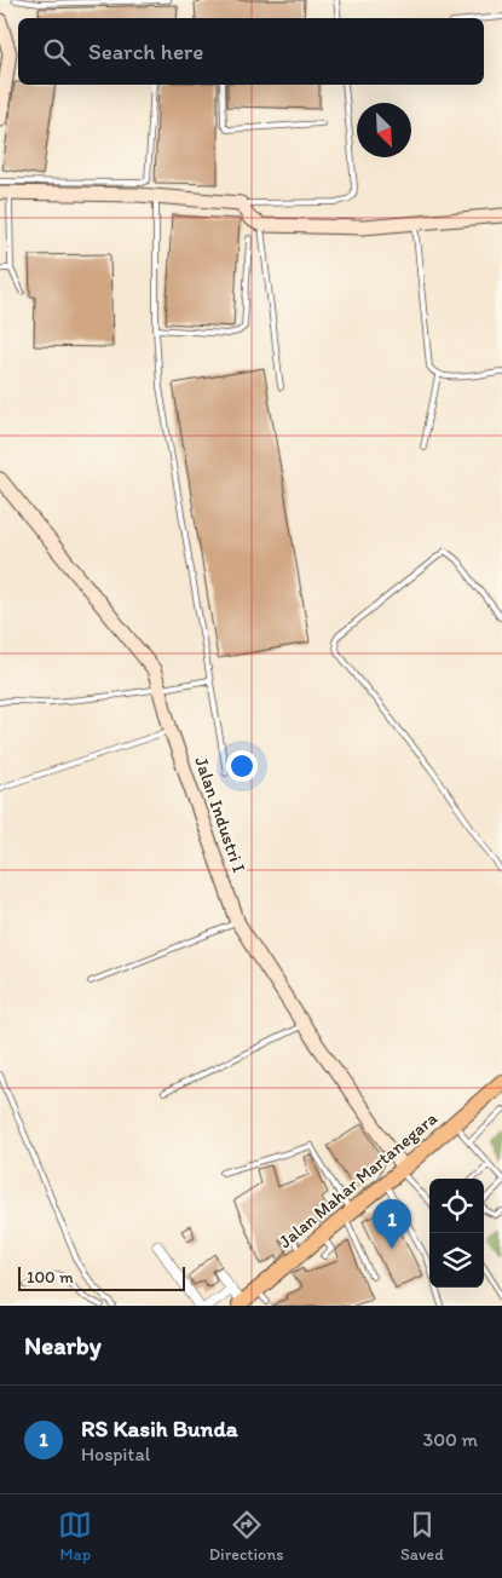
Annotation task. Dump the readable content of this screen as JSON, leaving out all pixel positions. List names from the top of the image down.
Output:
{
  "streets": {
    "main road": ["Jalan Industri I", "Jalan Mahar Martanegara"]
  },
  "crossings": [
    ["Jalan Industri I", "Jalan Mahar Martanegara"]
  ],
  "scale_bar": "100 m",
  "north": "bottom right",
  "page": {
    "search": "Search here",
    "pins": "1",
    "scale": "100 m",
    "heading": "Nearby",
    "list": [
      {
        "mark": "1",
        "name": "RS Kasih Bunda",
        "note": "Hospital",
        "value": "300 m"
      }
    ],
    "nav": ["Map", "Directions", "Saved"]
  }
}
